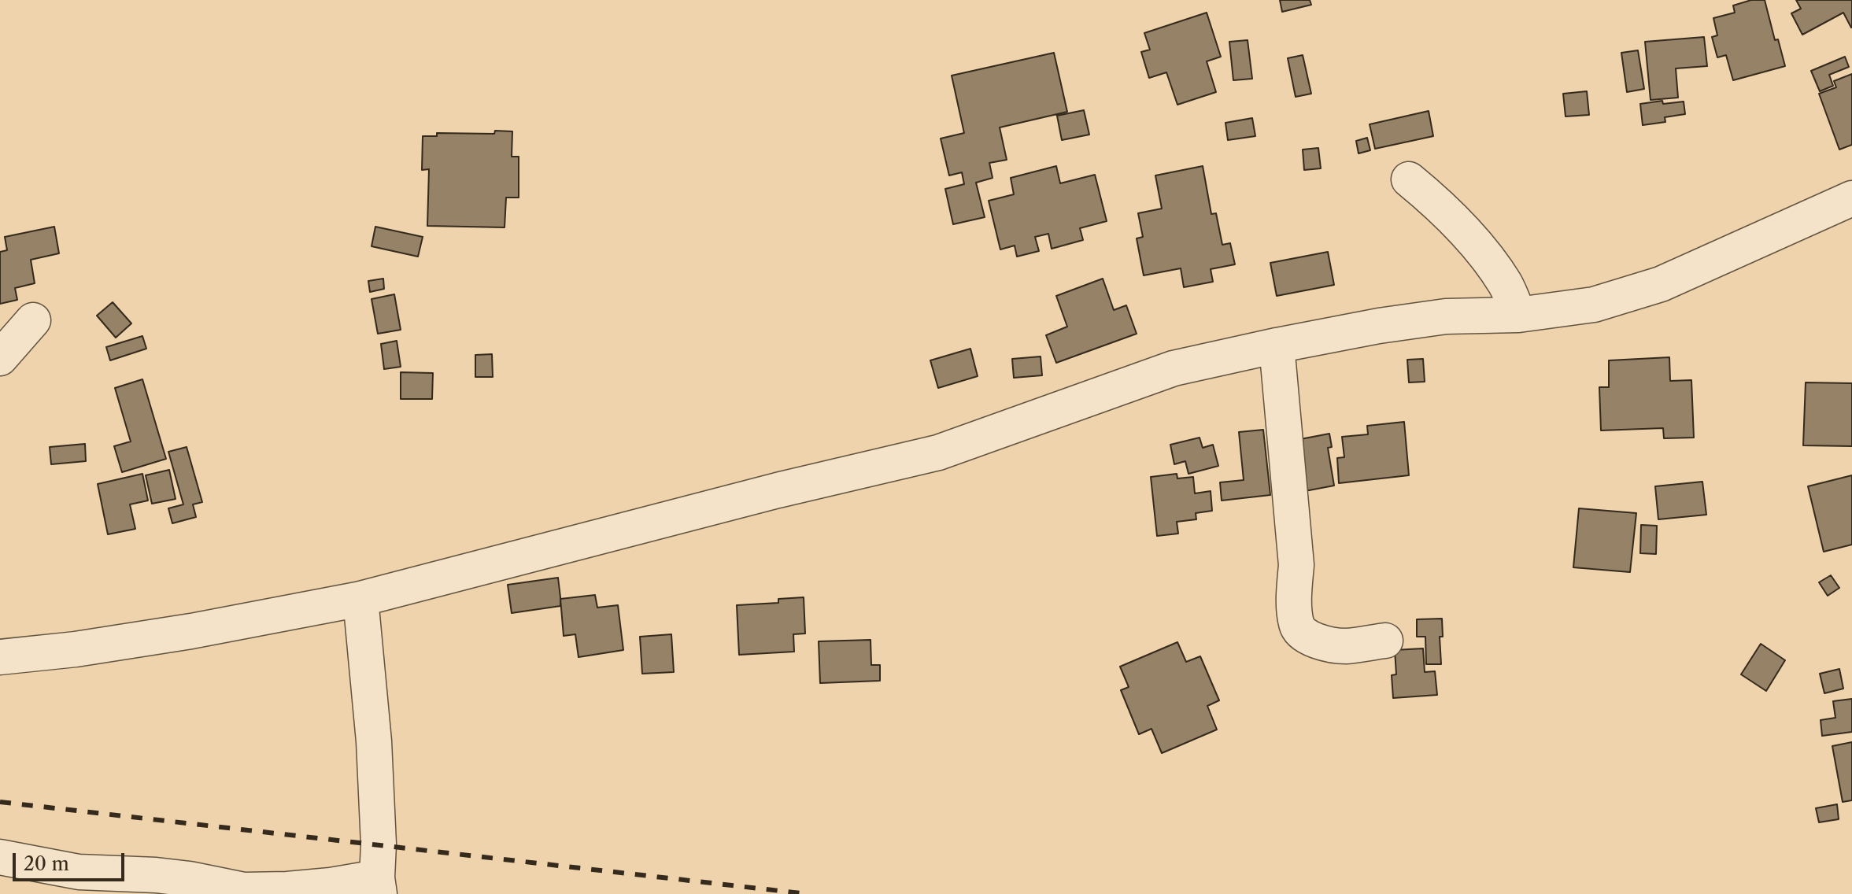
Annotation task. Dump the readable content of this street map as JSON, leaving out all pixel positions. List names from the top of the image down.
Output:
{
  "scale_bar": "20 m"
}
